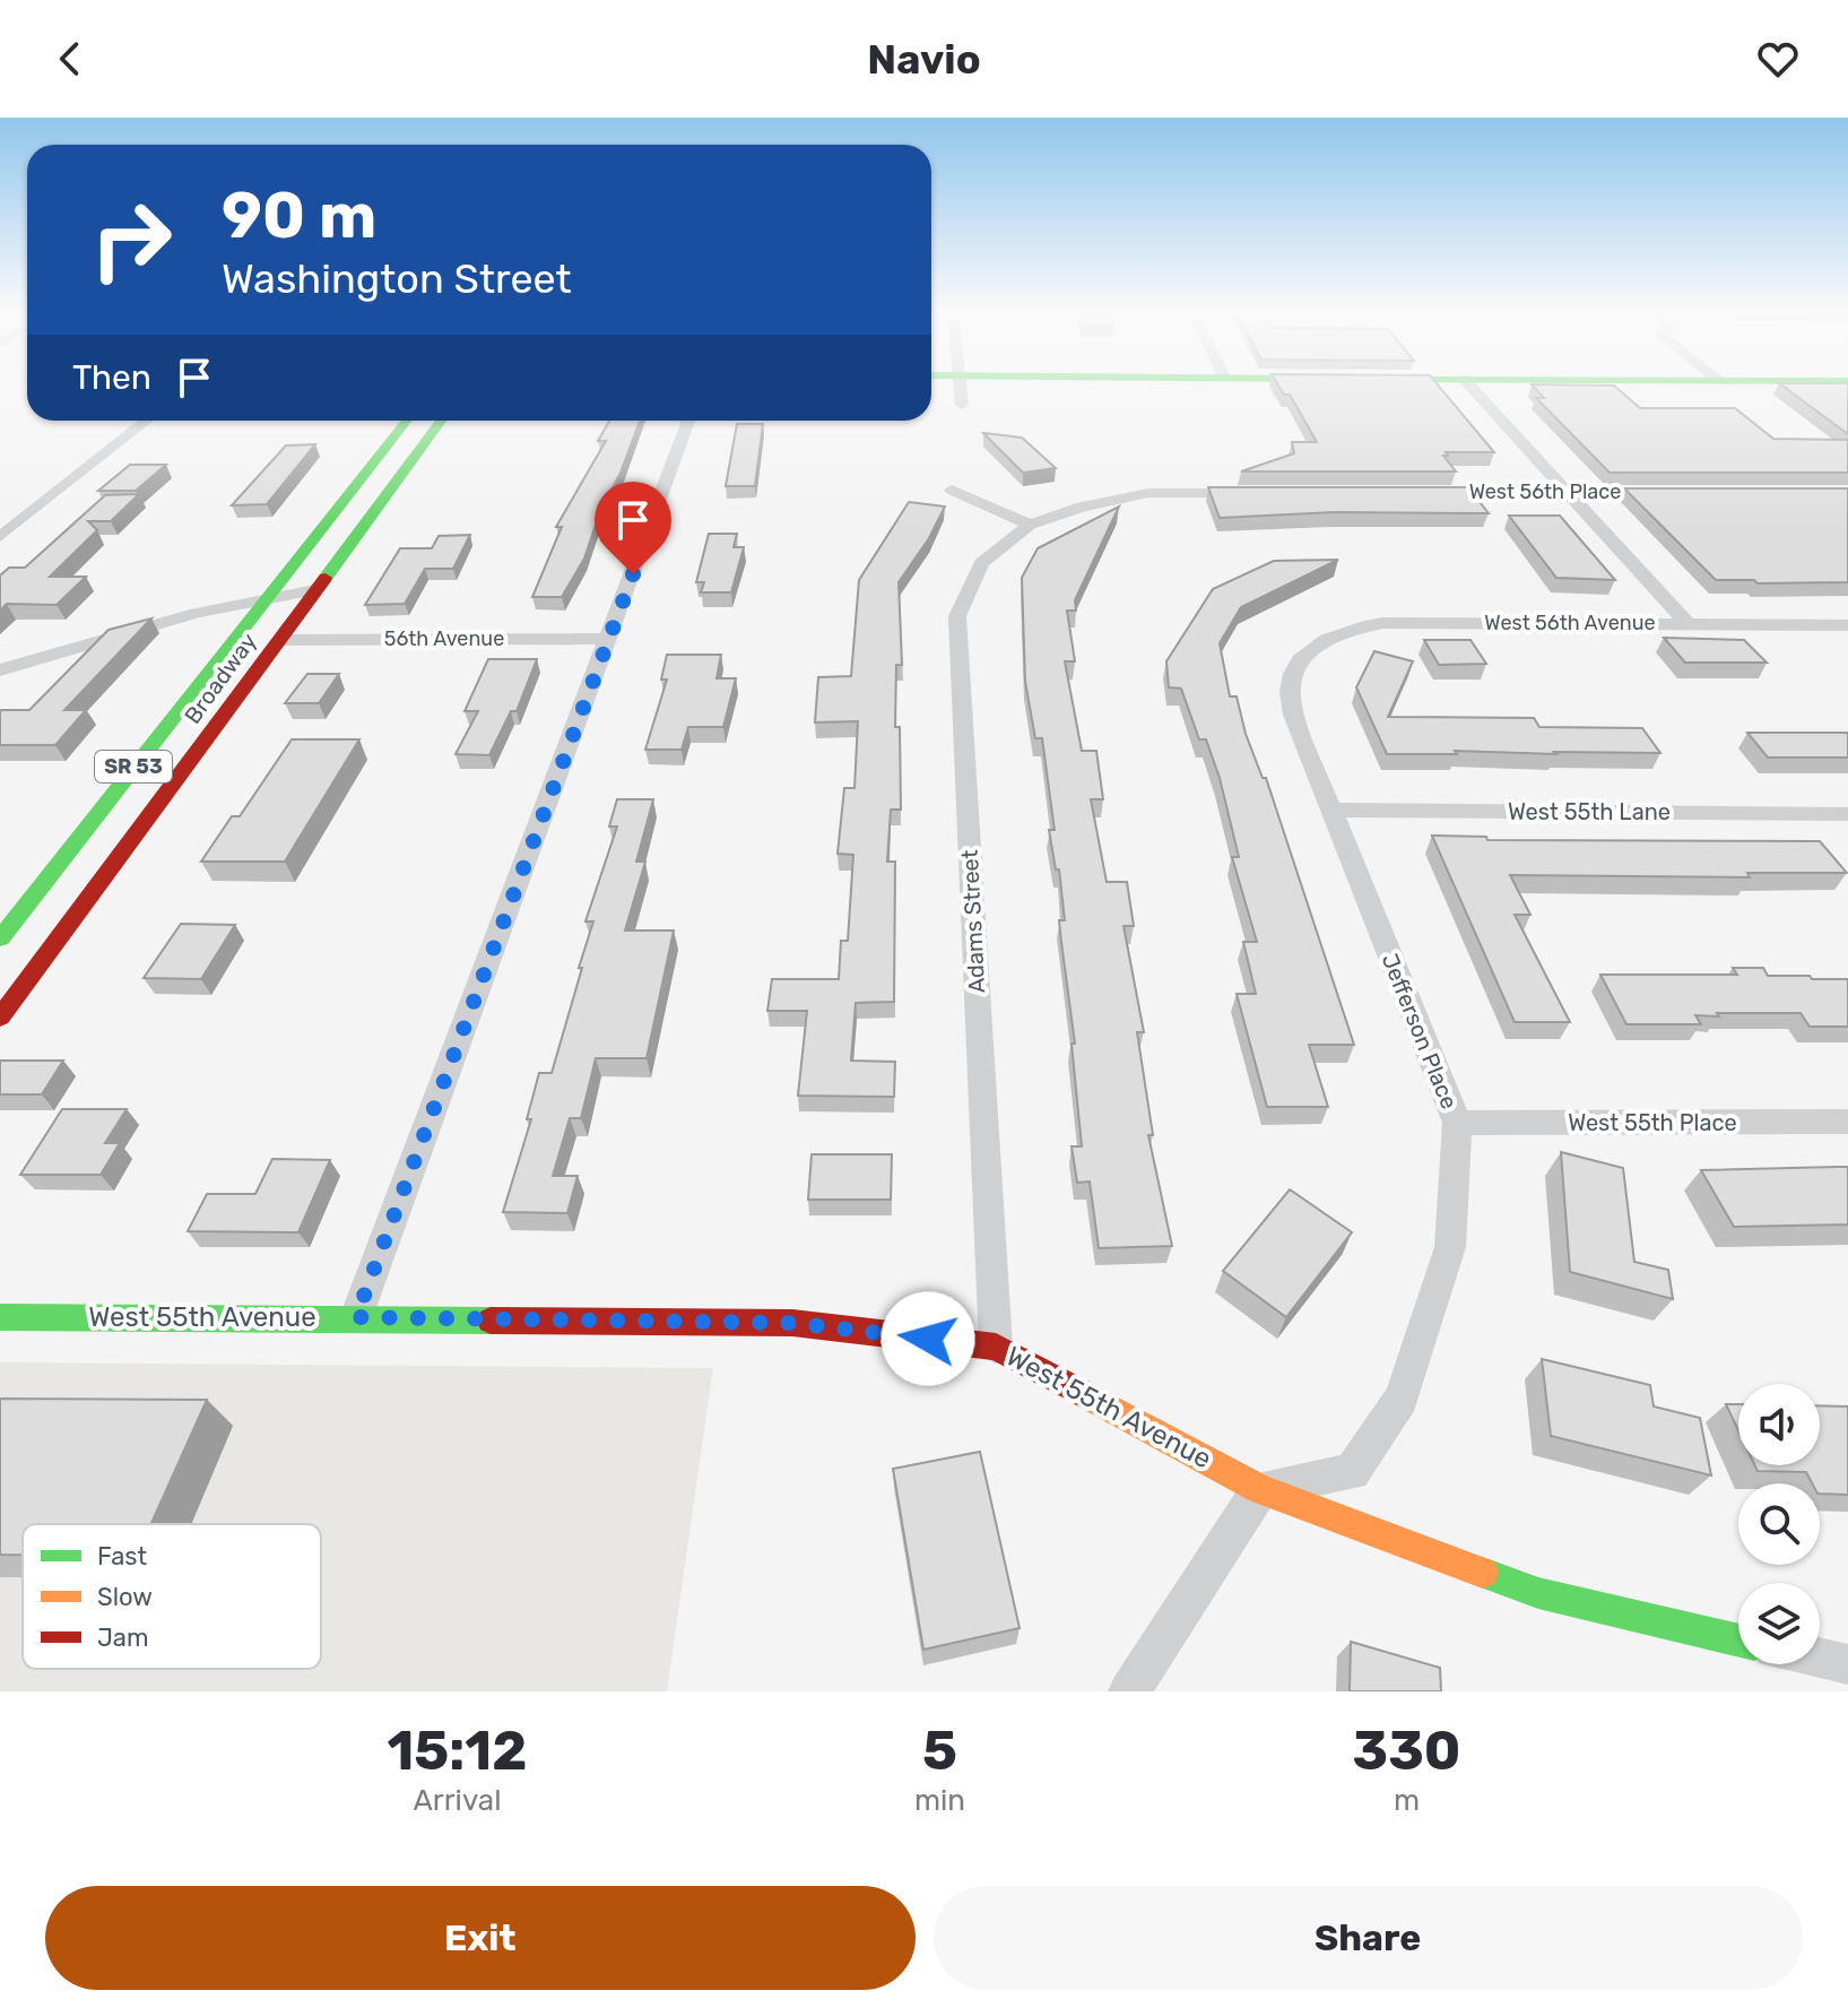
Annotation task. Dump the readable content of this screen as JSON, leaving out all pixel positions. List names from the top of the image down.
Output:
{
  "streets": {
    "street": [
      "West 56th Place",
      "West 56th Avenue",
      "56th Avenue",
      "Broadway",
      "SR 53",
      "West 55th Lane",
      "Adams Street",
      "Jefferson Place",
      "West 55th Place",
      "West 55th Avenue"
    ]
  },
  "crossings": [
    ["West 56th Avenue", "Jefferson Place"],
    ["56th Avenue", "Broadway"],
    ["West 55th Lane", "Jefferson Place"],
    ["Adams Street", "West 55th Avenue"],
    ["Jefferson Place", "West 55th Place"],
    ["Jefferson Place", "West 55th Avenue"]
  ],
  "legend": ["Fast", "Slow", "Jam"],
  "page": {
    "header": "Navio",
    "turn": ["90 m", "Washington Street"],
    "then": "Then",
    "eta": [
      "15:12",
      "Arrival",
      "5",
      "min",
      "330",
      "m"
    ],
    "buttons": ["Exit", "Share"]
  }
}
